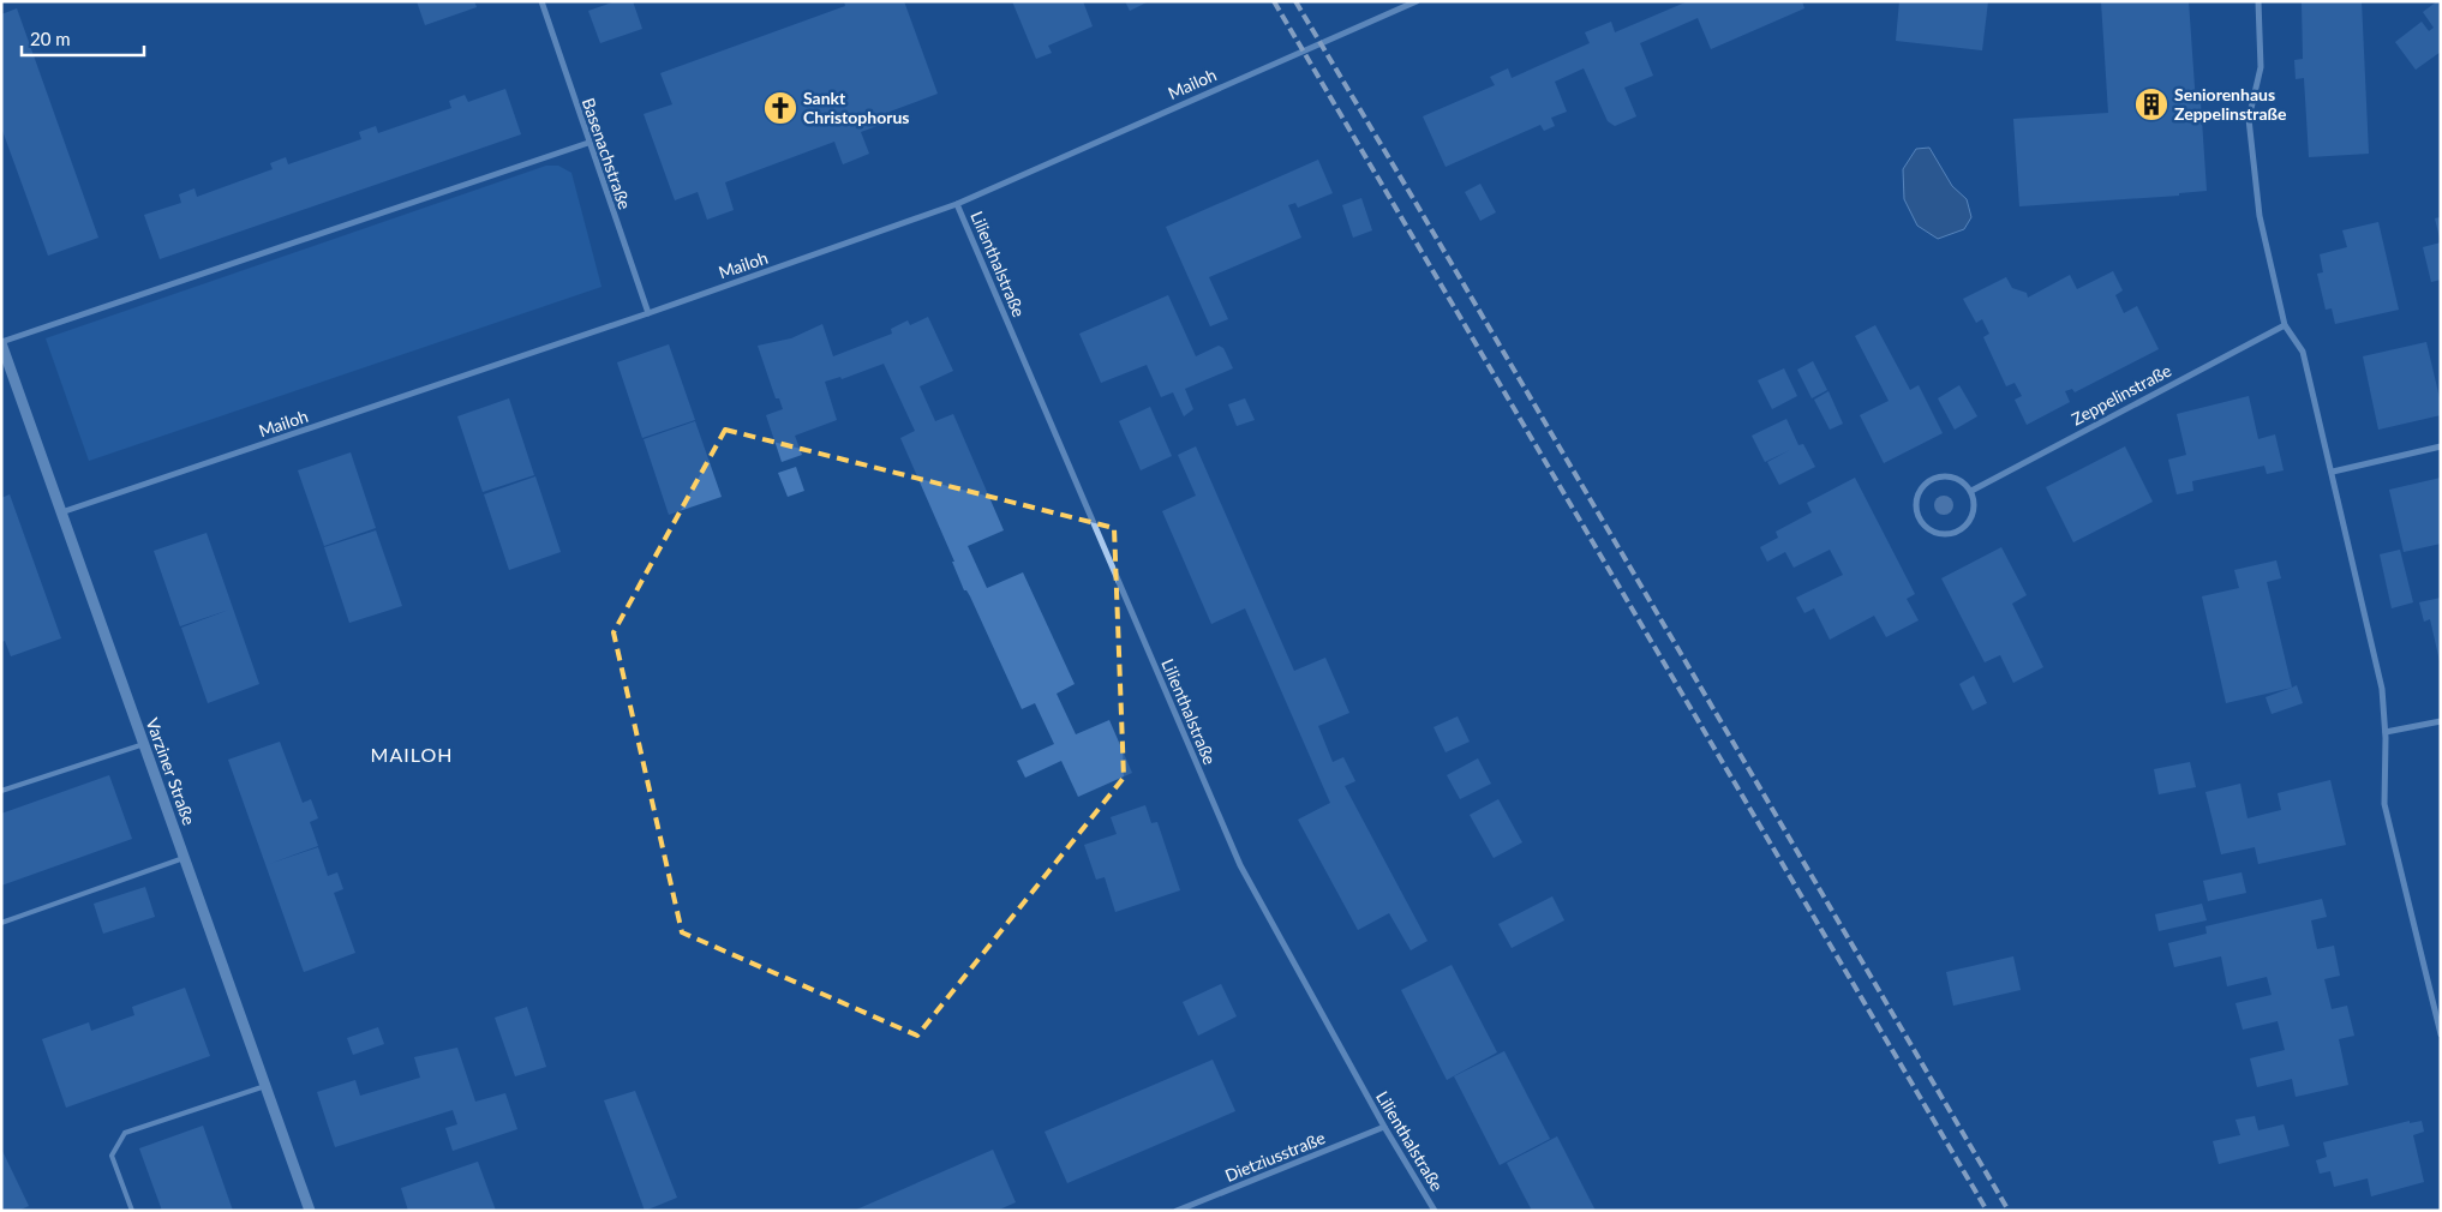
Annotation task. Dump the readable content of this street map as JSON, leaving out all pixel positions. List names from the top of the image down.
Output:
{
  "streets": {
    "street": [
      "Mailoh",
      "Basenachstraße",
      "Lilienthalstraße",
      "Zeppelinstraße",
      "Varziner Straße",
      "Dietziusstraße"
    ]
  },
  "crossings": [
    ["Mailoh", "Basenachstraße"],
    ["Mailoh", "Lilienthalstraße"],
    ["Mailoh", "Varziner Straße"],
    ["Lilienthalstraße", "Dietziusstraße"]
  ],
  "districts": ["MAILOH"],
  "places": {
    "building": ["Seniorenhaus Zeppelinstraße"],
    "church": ["Sankt Christophorus"]
  },
  "scale_bar": "20 m"
}
